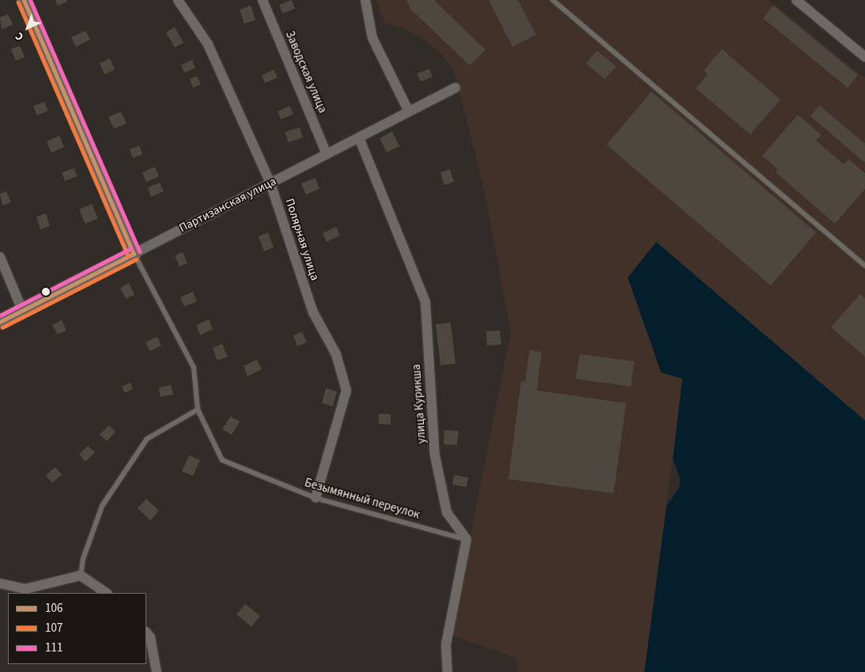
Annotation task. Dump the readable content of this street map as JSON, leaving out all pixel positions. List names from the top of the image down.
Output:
{
  "streets": {
    "street": [
      "Заводская улица",
      "Партизанская улица",
      "Полярная улица",
      "улица Курикша"
    ],
    "lane": ["Безымянный переулок"]
  },
  "crossings": [
    ["Заводская улица", "Партизанская улица"],
    ["Партизанская улица", "Полярная улица"],
    ["Партизанская улица", "улица Курикша"],
    ["Партизанская улица", "Безымянный переулок"],
    ["Полярная улица", "Безымянный переулок"],
    ["улица Курикша", "Безымянный переулок"]
  ],
  "lines": ["transit line 106", "transit line 111", "transit line 107"],
  "legend": ["106", "107", "111"],
  "north": "bottom left"
}
